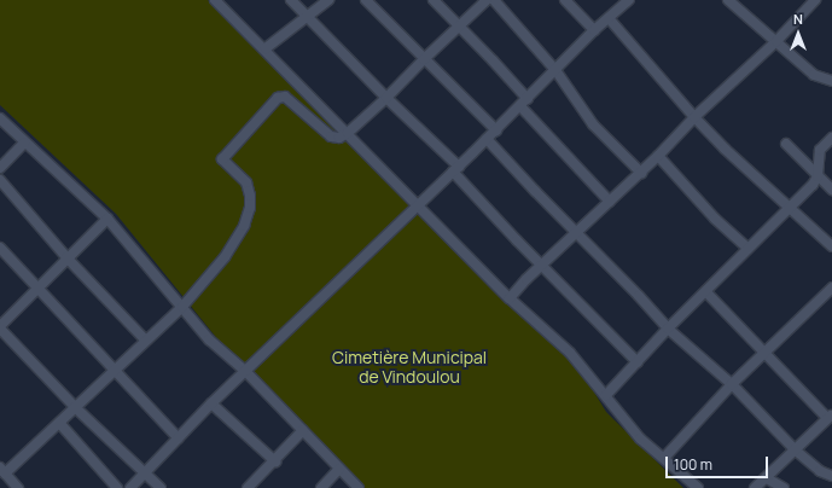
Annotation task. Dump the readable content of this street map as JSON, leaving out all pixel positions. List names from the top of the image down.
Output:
{
  "parks": ["Cimetière Municipal de Vindoulou"],
  "scale_bar": "100 m",
  "north": "top"
}
